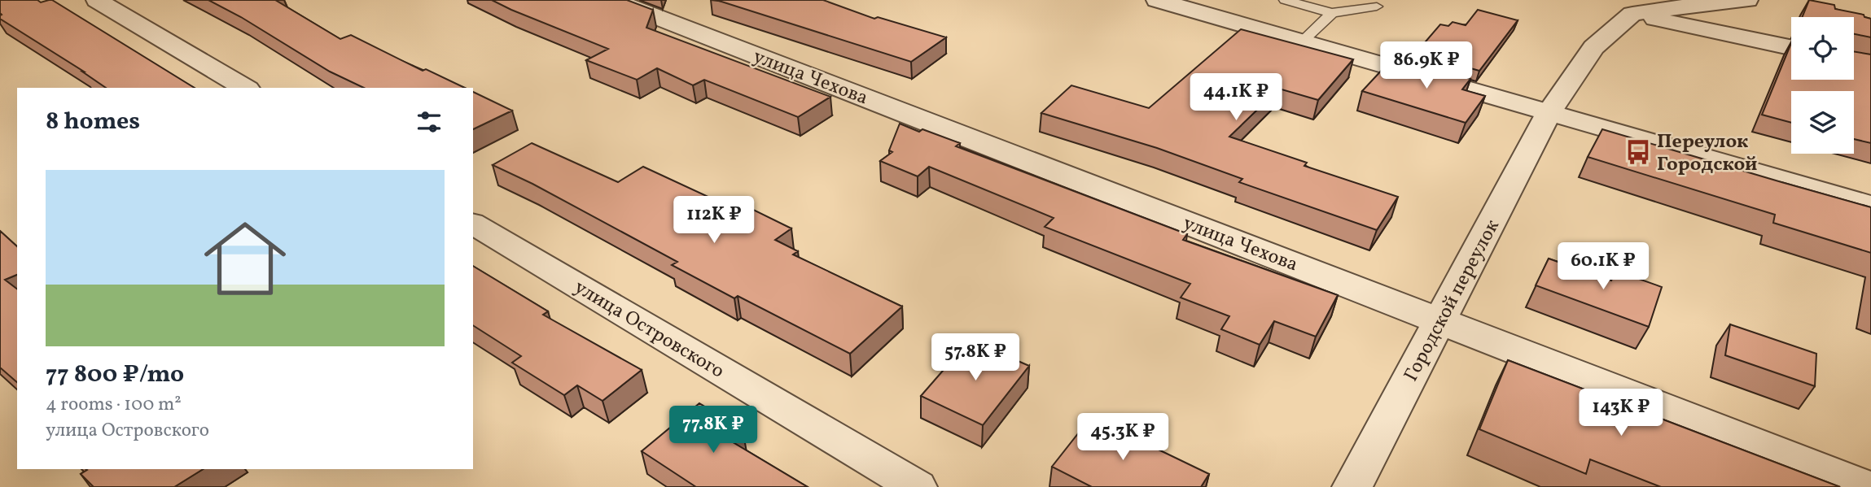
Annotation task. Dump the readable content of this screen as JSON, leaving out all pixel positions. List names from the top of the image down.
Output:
{
  "streets": {
    "street": ["улица Чехова", "Городской переулок", "улица Островского"]
  },
  "crossings": [
    ["улица Чехова", "Городской переулок"]
  ],
  "places": {
    "bus stop": ["Переулок Городской"]
  },
  "page": {
    "price": [
      "86.9K ₽",
      "44.1K ₽",
      "112K ₽",
      "60.1K ₽",
      "57.8K ₽",
      "143K ₽",
      "77.8K ₽",
      "45.3K ₽"
    ],
    "heading": "8 homes",
    "list": [
      {
        "name": "77 800 ₽/mo",
        "note": "4 rooms · 100 m² · улица Островского"
      }
    ]
  }
}
